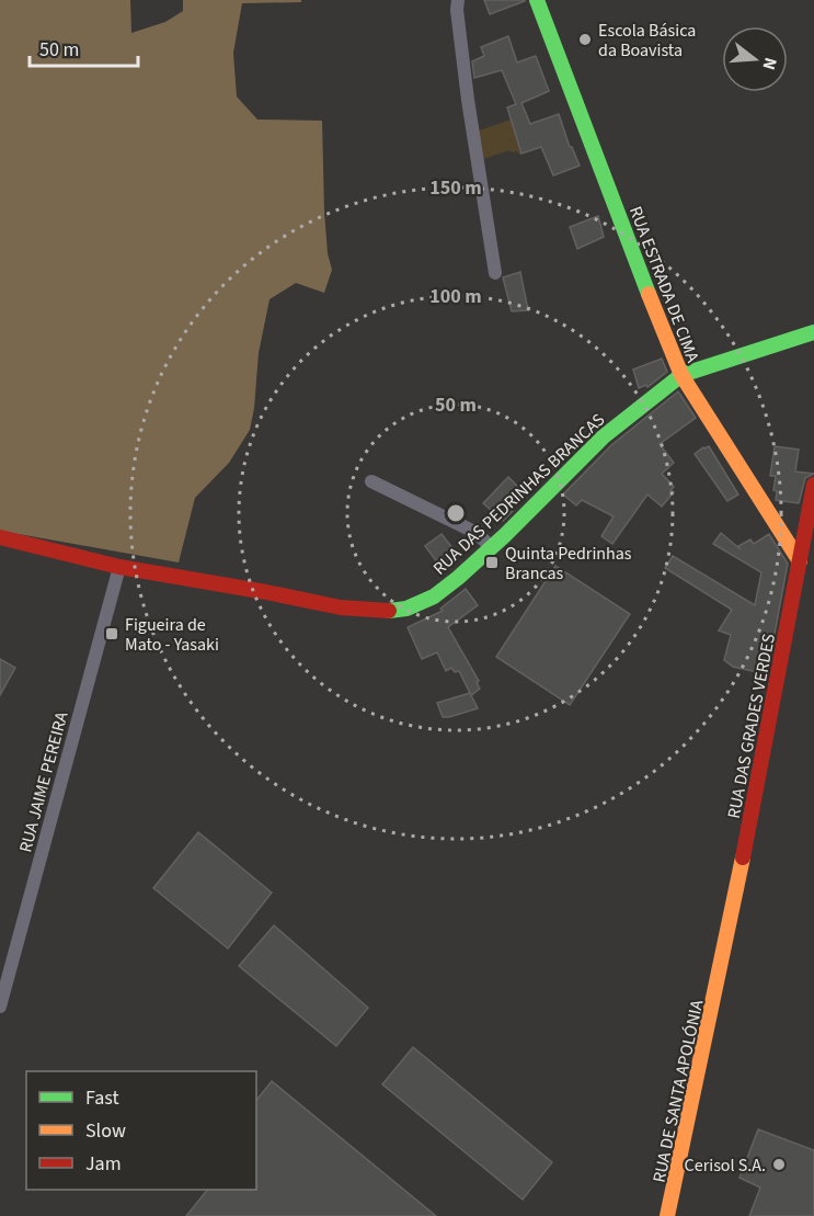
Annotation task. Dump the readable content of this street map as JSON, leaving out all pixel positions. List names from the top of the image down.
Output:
{
  "streets": {
    "street": [
      "RUA ESTRADA DE CIMA",
      "RUA DAS PEDRINHAS BRANCAS",
      "RUA DAS GRADES VERDES",
      "RUA JAIME PEREIRA",
      "RUA DE SANTA APOLÓNIA"
    ]
  },
  "crossings": [
    ["RUA ESTRADA DE CIMA", "RUA DAS PEDRINHAS BRANCAS"],
    ["RUA ESTRADA DE CIMA", "RUA DAS GRADES VERDES"],
    ["RUA DAS PEDRINHAS BRANCAS", "RUA JAIME PEREIRA"],
    ["RUA DAS GRADES VERDES", "RUA DE SANTA APOLÓNIA"]
  ],
  "places": {
    "other": ["Escola Básica da Boavista", "Cerisol S.A."],
    "transit": ["Quinta Pedrinhas Brancas", "Figueira de Mato - Yasaki"]
  },
  "legend": ["Fast", "Slow", "Jam"],
  "scale_bar": "50 m",
  "north": "right",
  "rings": ["150 m", "100 m", "50 m"]
}
